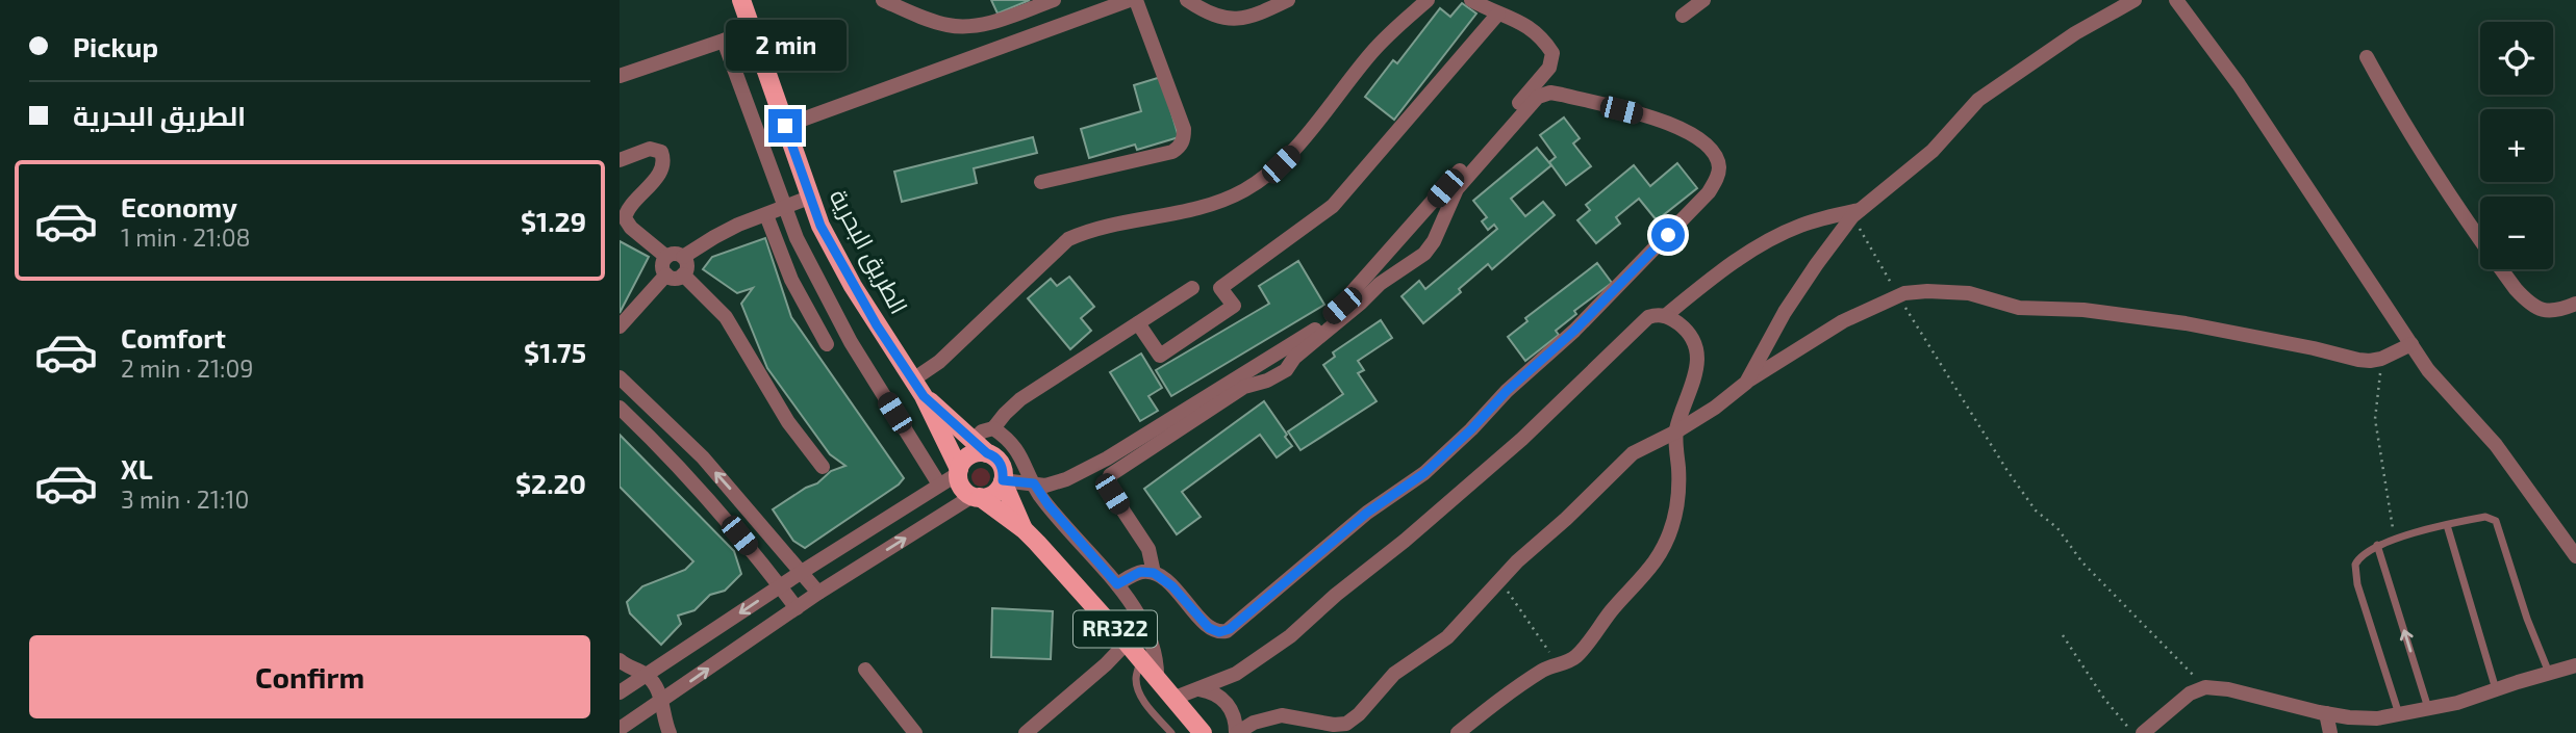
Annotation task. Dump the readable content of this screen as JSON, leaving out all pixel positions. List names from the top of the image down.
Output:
{
  "streets": {
    "main road": ["الطريق البحرية", "RR322"]
  },
  "crossings": [
    ["الطريق البحرية", "RR322"]
  ],
  "page": {
    "banner": ["Pickup", "الطريق البحرية"],
    "bubble": "2 min",
    "map_buttons": ["+", "−"],
    "list": [
      {
        "name": "Economy",
        "note": "1 min · 21:08",
        "value": "$1.29"
      },
      {
        "name": "Comfort",
        "note": "2 min · 21:09",
        "value": "$1.75"
      },
      {
        "name": "XL",
        "note": "3 min · 21:10",
        "value": "$2.20"
      }
    ],
    "buttons": "Confirm"
  }
}
